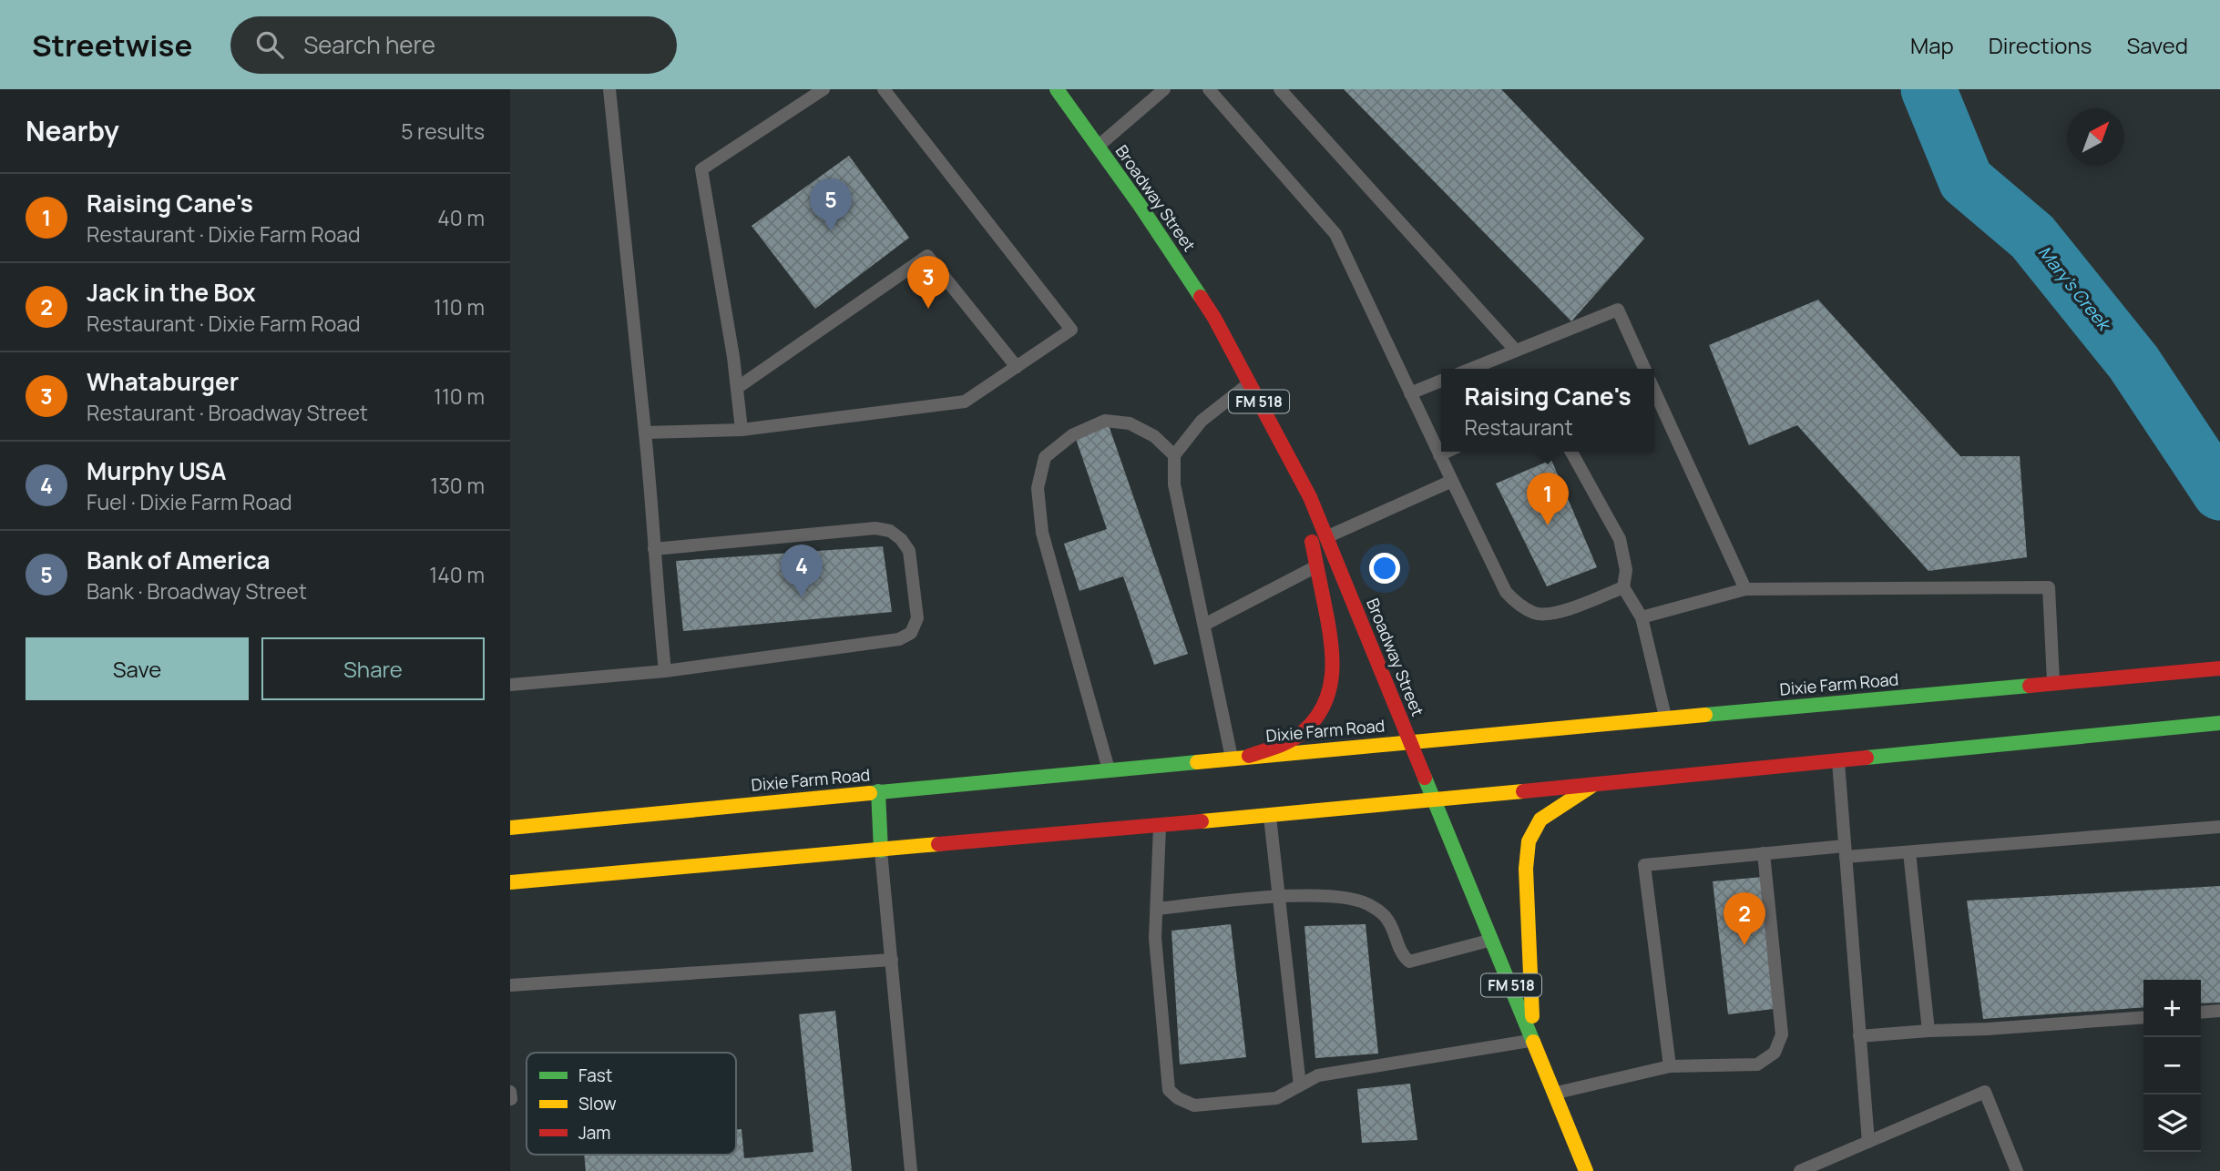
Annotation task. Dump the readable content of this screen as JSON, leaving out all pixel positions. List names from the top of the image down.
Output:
{
  "streets": {
    "main road": ["Broadway Street", "FM 518", "Dixie Farm Road"]
  },
  "crossings": [
    ["Broadway Street", "Dixie Farm Road"]
  ],
  "water": ["Mary's Creek"],
  "legend": ["Fast", "Slow", "Jam"],
  "north": "top right",
  "page": {
    "header": "Streetwise",
    "search": "Search here",
    "nav": ["Map", "Directions", "Saved"],
    "heading": ["Nearby", "5 results"],
    "list": [
      {
        "mark": "1",
        "name": "Raising Cane's",
        "note": "Restaurant · Dixie Farm Road",
        "value": "40 m"
      },
      {
        "mark": "2",
        "name": "Jack in the Box",
        "note": "Restaurant · Dixie Farm Road",
        "value": "110 m"
      },
      {
        "mark": "3",
        "name": "Whataburger",
        "note": "Restaurant · Broadway Street",
        "value": "110 m"
      },
      {
        "mark": "4",
        "name": "Murphy USA",
        "note": "Fuel · Dixie Farm Road",
        "value": "130 m"
      },
      {
        "mark": "5",
        "name": "Bank of America",
        "note": "Bank · Broadway Street",
        "value": "140 m"
      }
    ],
    "pins": [
      "5",
      "3",
      "1",
      "4",
      "2"
    ],
    "popup": ["Raising Cane's", "Restaurant"],
    "buttons": ["Save", "Share"],
    "map_buttons": ["+", "−"]
  }
}
